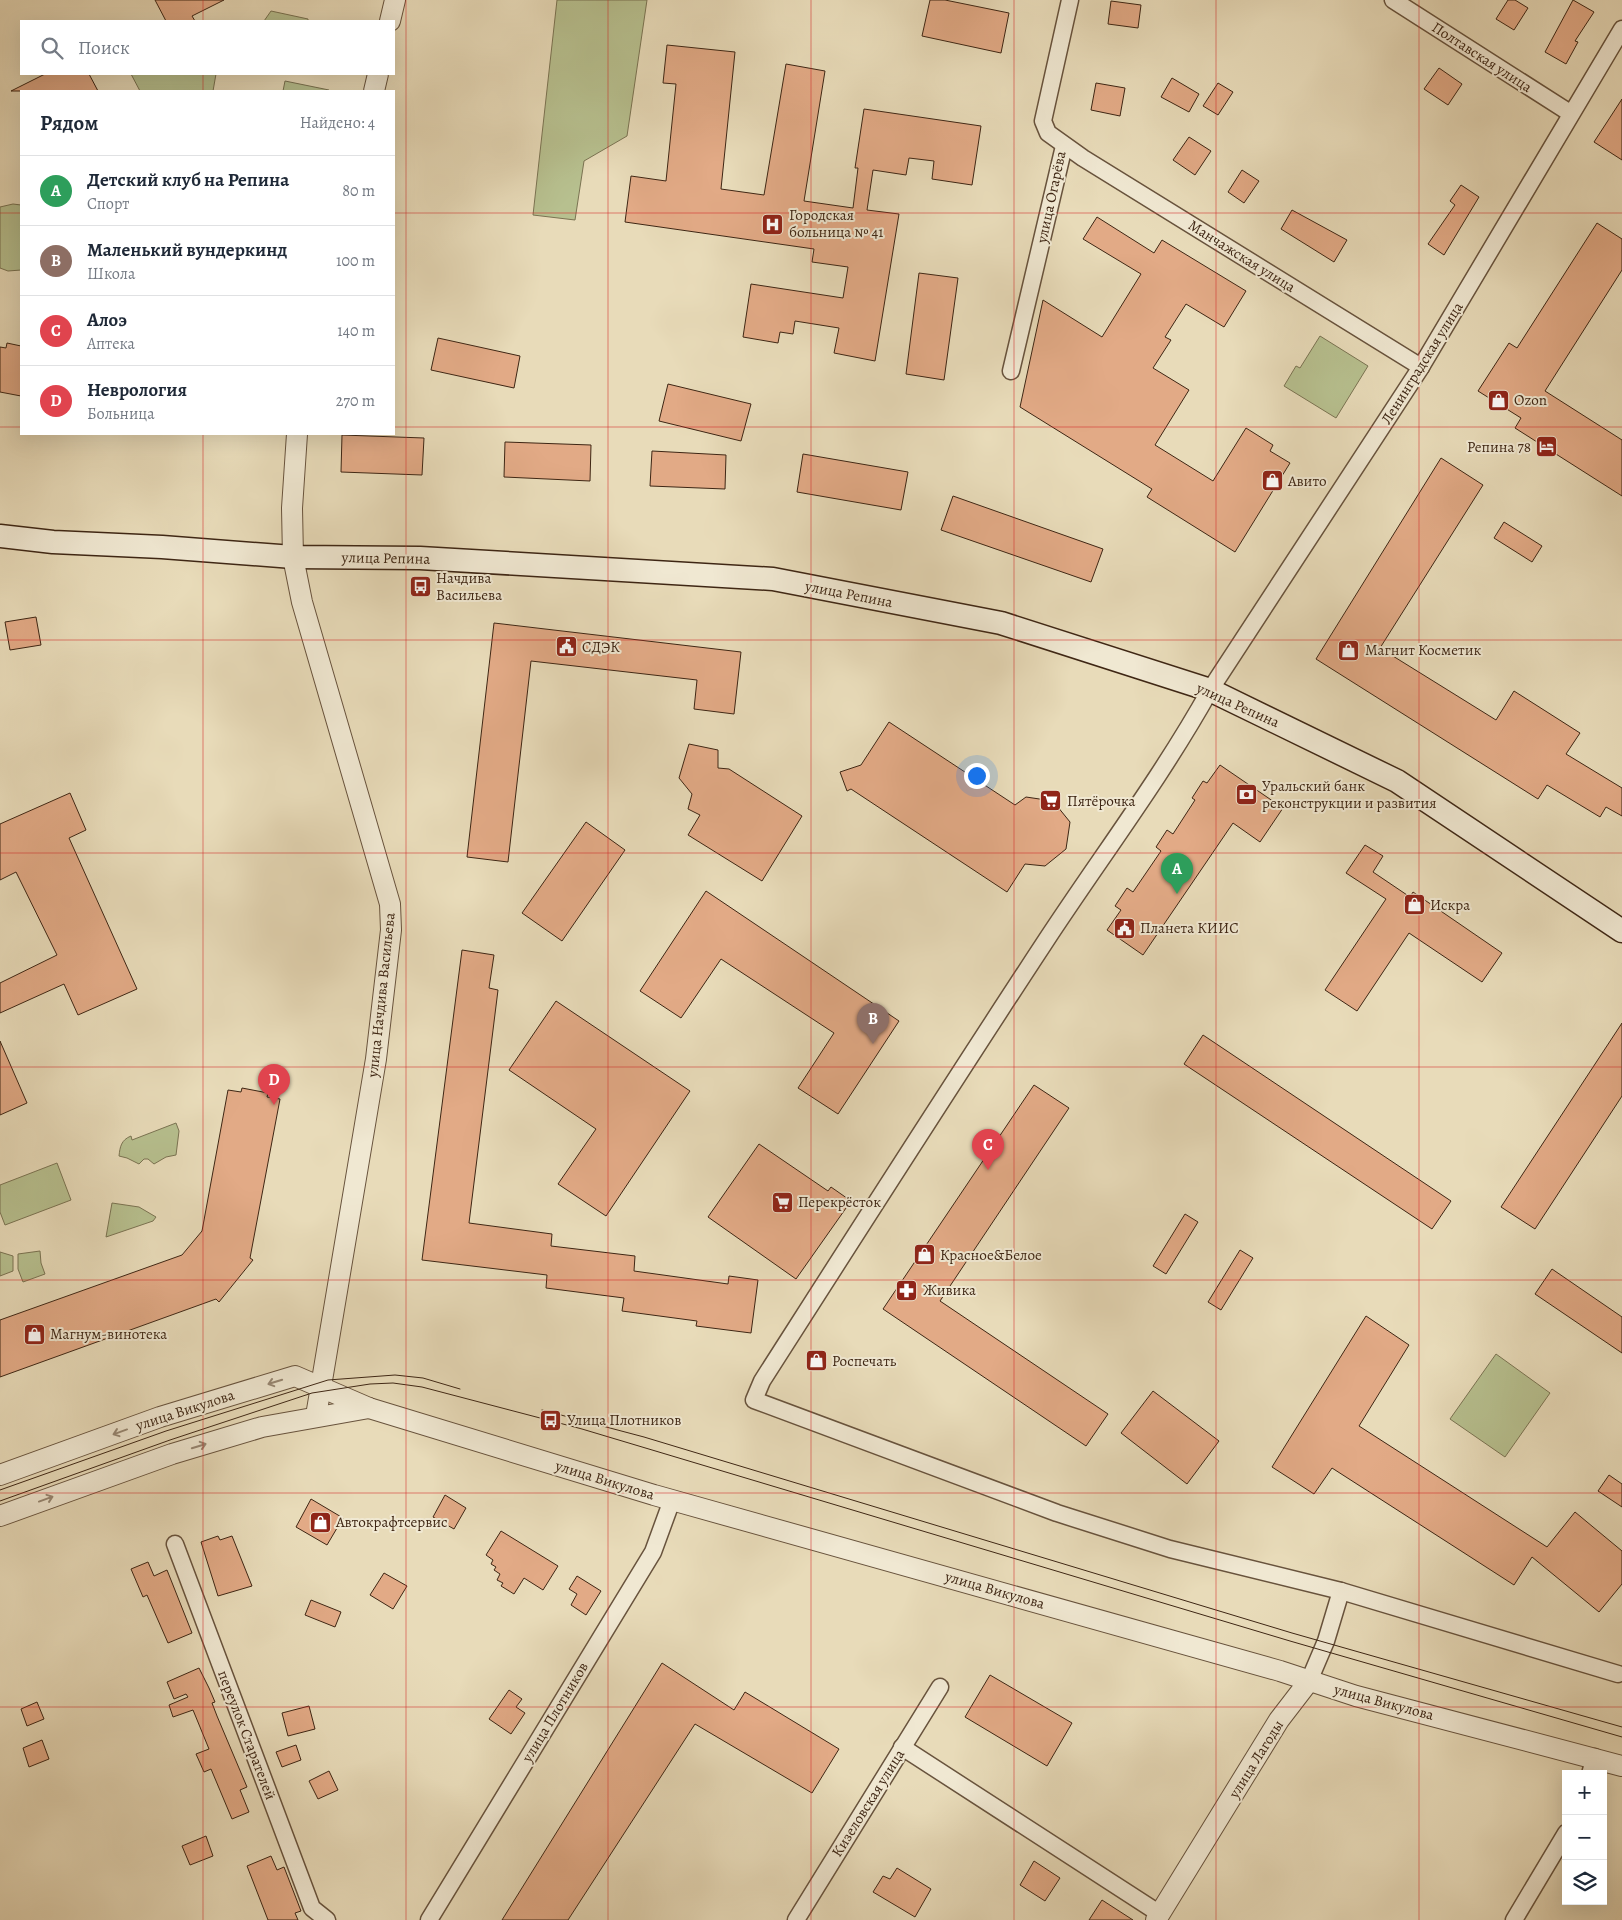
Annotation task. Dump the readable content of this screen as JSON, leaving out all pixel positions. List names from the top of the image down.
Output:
{
  "streets": {
    "main road": ["улица Репина"],
    "street": [
      "Полтавская улица",
      "улица Огарёва",
      "Манчажская улица",
      "Ленинградская улица",
      "улица Начдива Васильева",
      "улица Викулова",
      "улица Плотников",
      "переулок Старателей",
      "улица Лагоды",
      "Кизеловская улица"
    ]
  },
  "crossings": [
    ["Полтавская улица", "Ленинградская улица"],
    ["улица Огарёва", "Манчажская улица"],
    ["Манчажская улица", "Ленинградская улица"],
    ["Ленинградская улица", "улица Репина"],
    ["Ленинградская улица", "улица Лагоды"],
    ["улица Репина", "улица Начдива Васильева"],
    ["улица Начдива Васильева", "улица Викулова"],
    ["улица Викулова", "улица Плотников"],
    ["улица Викулова", "улица Лагоды"]
  ],
  "places": {
    "hospital": ["Городская больница № 41"],
    "shop": [
      "Ozon",
      "Авито",
      "Магнит Косметик",
      "Искра",
      "Красное&Белое",
      "Магнум-винотека",
      "Роспечать",
      "Автокрафтсервис"
    ],
    "hotel": ["Репина 78"],
    "bus stop": ["Начдива Васильева", "Улица Плотников"],
    "public building": ["СДЭК", "Планета КИИС"],
    "bank": ["Уральский банк реконструкции и развития"],
    "supermarket": ["Пятёрочка", "Перекрёсток"],
    "pharmacy": ["Живика"]
  },
  "page": {
    "search": "Поиск",
    "heading": ["Рядом", "Найдено: 4"],
    "list": [
      {
        "mark": "A",
        "name": "Детский клуб на Репина",
        "note": "Спорт",
        "value": "80 m"
      },
      {
        "mark": "B",
        "name": "Маленький вундеркинд",
        "note": "Школа",
        "value": "100 m"
      },
      {
        "mark": "C",
        "name": "Алоэ",
        "note": "Аптека",
        "value": "140 m"
      },
      {
        "mark": "D",
        "name": "Неврология",
        "note": "Больница",
        "value": "270 m"
      }
    ],
    "pins": [
      "A",
      "B",
      "D",
      "C"
    ],
    "map_buttons": ["+", "−"]
  }
}
